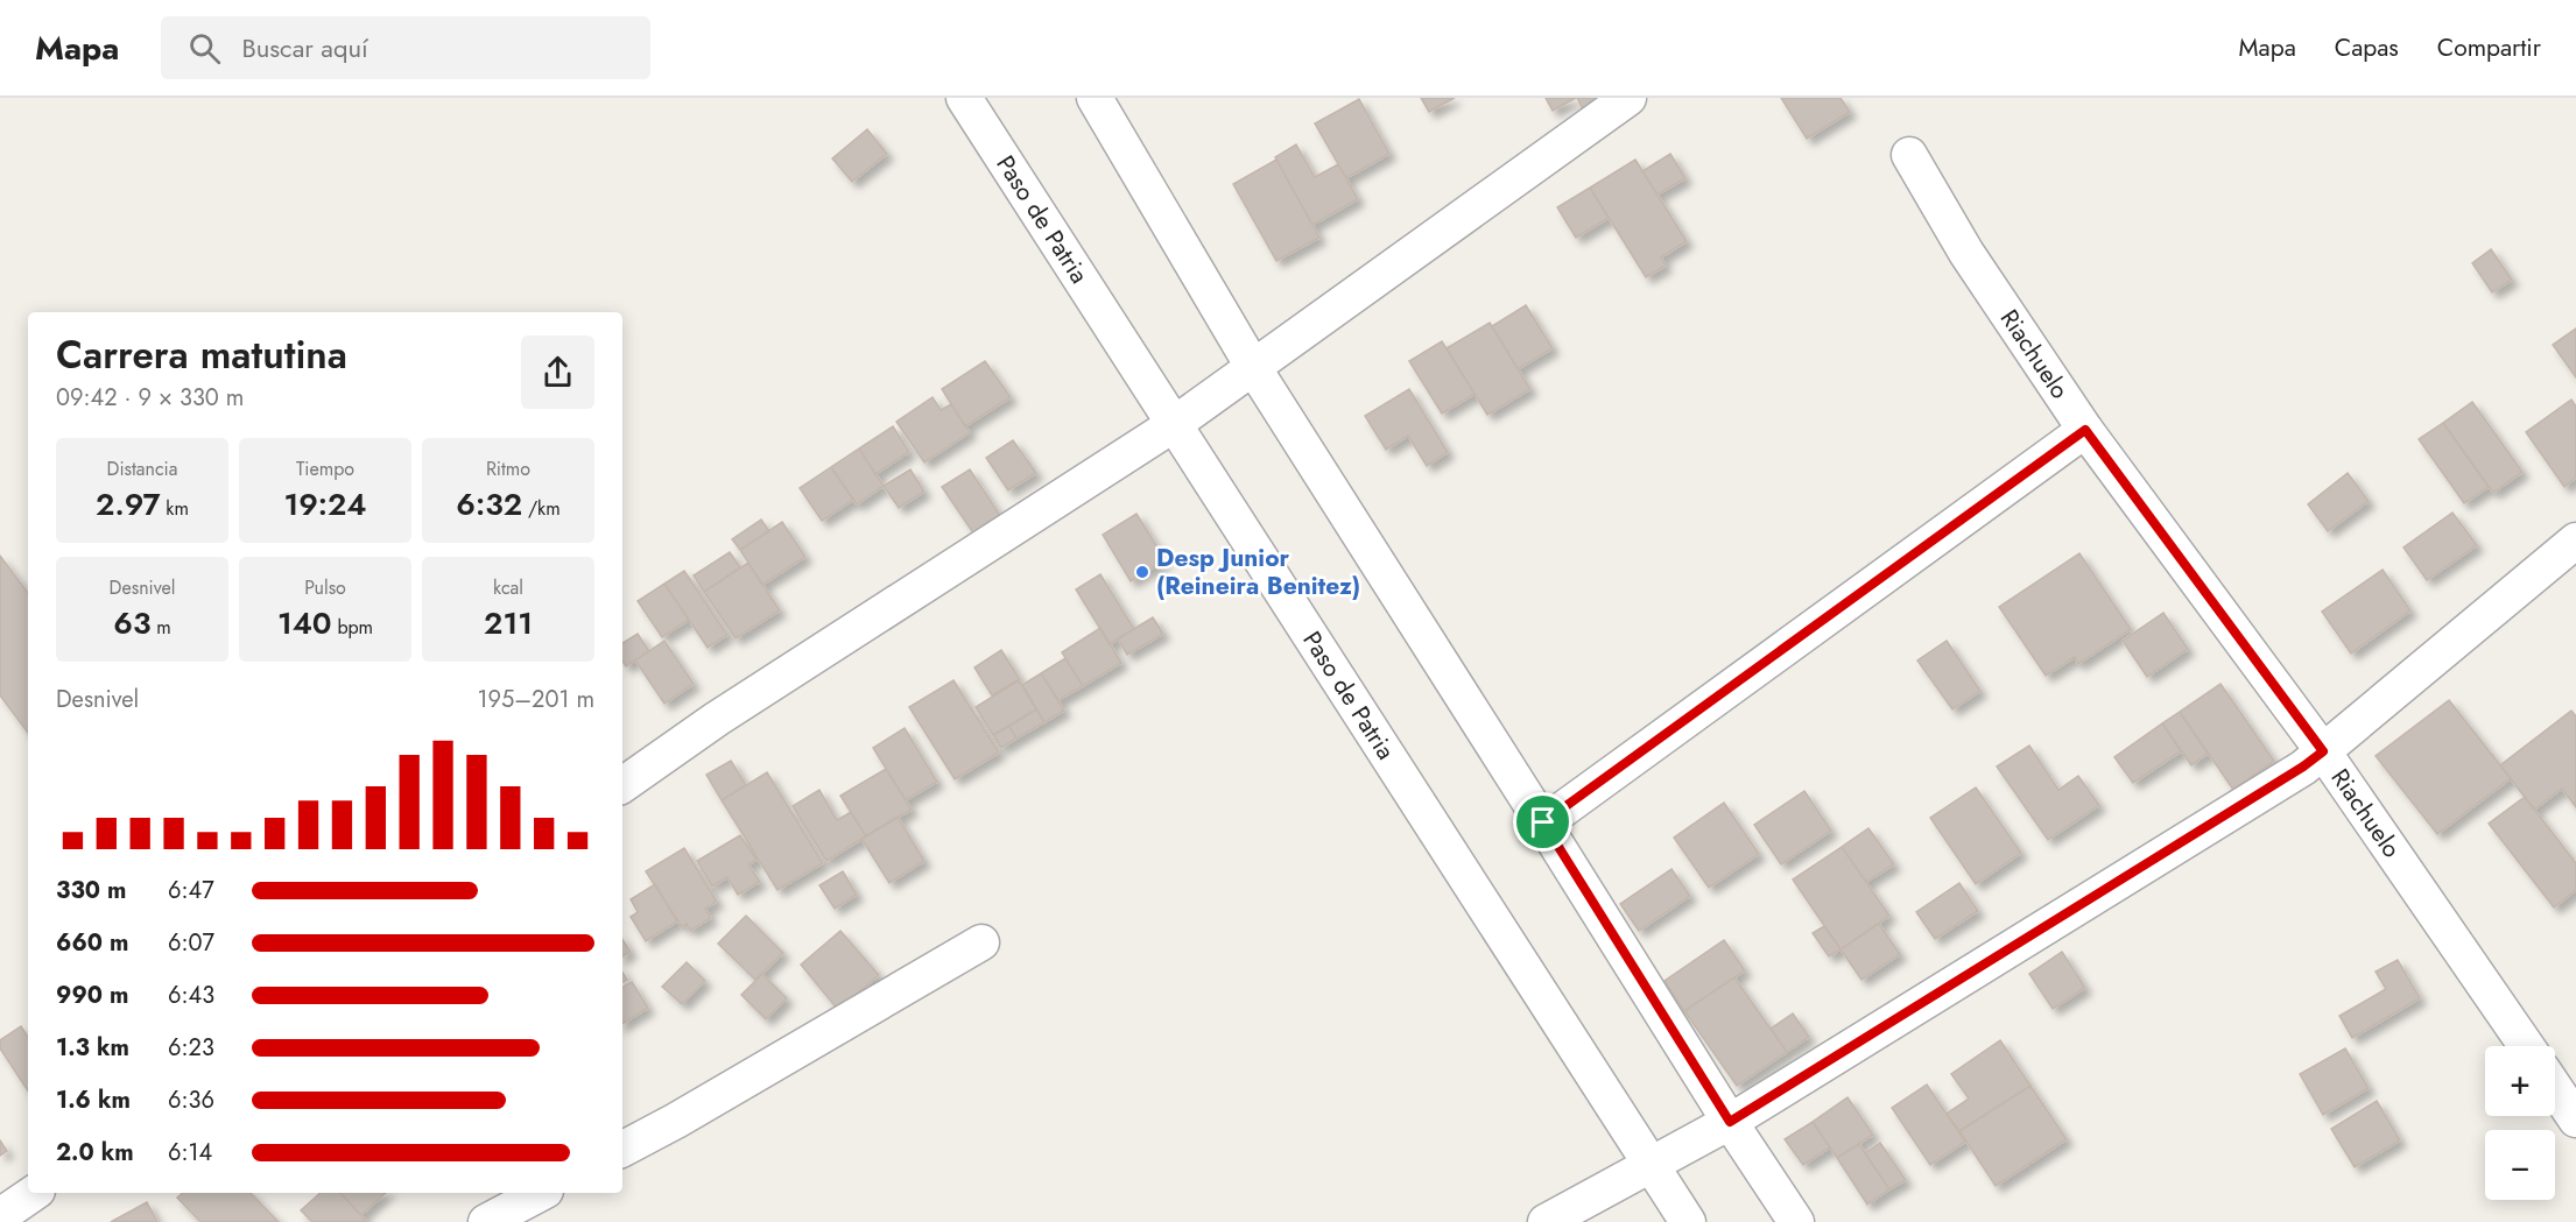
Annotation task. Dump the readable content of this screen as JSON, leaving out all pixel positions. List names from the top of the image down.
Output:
{
  "streets": {
    "street": ["Paso de Patria", "Riachuelo"]
  },
  "places": ["Desp Junior (Reineira Benitez)"],
  "page": {
    "header": "Mapa",
    "search": "Buscar aquí",
    "nav": ["Mapa", "Capas", "Compartir"],
    "heading": ["Carrera matutina", "09:42 · 9 × 330 m"],
    "stats": [
      ["Distancia", "2.97 km"],
      ["Tiempo", "19:24"],
      ["Ritmo", "6:32 /km"],
      ["Desnivel", "63 m"],
      ["Pulso", "140 bpm"],
      ["kcal", "211"]
    ],
    "chart": ["Desnivel", "195–201 m"],
    "list": [
      {
        "name": "330 m",
        "note": "6:47"
      },
      {
        "name": "660 m",
        "note": "6:07"
      },
      {
        "name": "990 m",
        "note": "6:43"
      },
      {
        "name": "1.3 km",
        "note": "6:23"
      },
      {
        "name": "1.6 km",
        "note": "6:36"
      },
      {
        "name": "2.0 km",
        "note": "6:14"
      }
    ],
    "map_buttons": ["+", "−"]
  }
}
